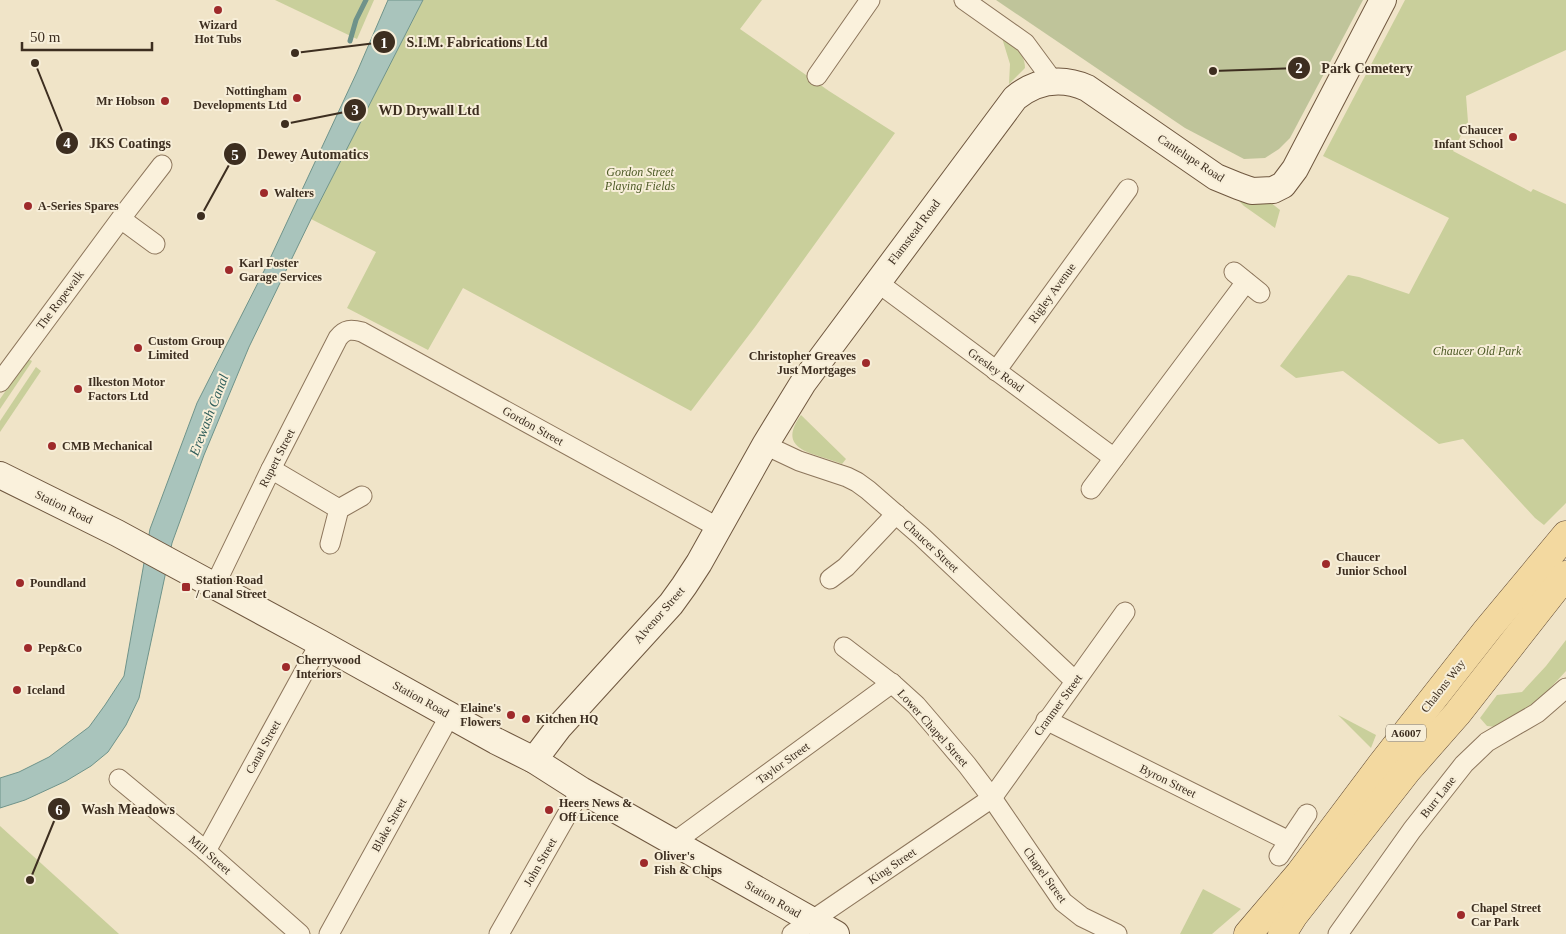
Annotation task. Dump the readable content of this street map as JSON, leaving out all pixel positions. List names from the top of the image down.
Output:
{
  "streets": {
    "main road": ["Chalons Way", "A6007"],
    "street": [
      "Cantelupe Road",
      "Flamstead Road",
      "Rigley Avenue",
      "The Ropewalk",
      "Gresley Road",
      "Gordon Street",
      "Rupert Street",
      "Station Road",
      "Chaucer Street",
      "Alvenor Street",
      "Cranmer Street",
      "Lower Chapel Street",
      "Canal Street",
      "Taylor Street",
      "Byron Street",
      "Burr Lane",
      "Blake Street",
      "Mill Street",
      "John Street",
      "King Street",
      "Chapel Street"
    ]
  },
  "crossings": [
    ["Cantelupe Road", "Flamstead Road"],
    ["Flamstead Road", "Gresley Road"],
    ["Flamstead Road", "Alvenor Street"],
    ["Rigley Avenue", "Gresley Road"],
    ["Gordon Street", "Rupert Street"],
    ["Gordon Street", "Alvenor Street"],
    ["Rupert Street", "Station Road"],
    ["Station Road", "Alvenor Street"],
    ["Station Road", "Canal Street"],
    ["Station Road", "Taylor Street"],
    ["Station Road", "Blake Street"],
    ["Station Road", "John Street"],
    ["Station Road", "King Street"],
    ["Chaucer Street", "Alvenor Street"],
    ["Chaucer Street", "Cranmer Street"],
    ["Cranmer Street", "Lower Chapel Street"],
    ["Cranmer Street", "Byron Street"],
    ["Cranmer Street", "King Street"],
    ["Cranmer Street", "Chapel Street"],
    ["Lower Chapel Street", "Taylor Street"],
    ["Lower Chapel Street", "King Street"],
    ["Lower Chapel Street", "Chapel Street"],
    ["Canal Street", "Mill Street"],
    ["King Street", "Chapel Street"]
  ],
  "water": ["Erewash Canal"],
  "parks": ["Gordon Street Playing Fields", "Chaucer Old Park"],
  "places": {
    "other": [
      "Wizard Hot Tubs",
      "S.I.M. Fabrications Ltd",
      "JKS Coatings",
      "Park Cemetery",
      "Nottingham Developments Ltd",
      "Mr Hobson",
      "WD Drywall Ltd",
      "Chaucer Infant School",
      "Walters",
      "A-Series Spares",
      "Dewey Automatics",
      "Karl Foster Garage Services",
      "Custom Group Limited",
      "Christopher Greaves Just Mortgages",
      "Ilkeston Motor Factors Ltd",
      "CMB Mechanical",
      "Chaucer Junior School",
      "Poundland",
      "Pep&Co",
      "Cherrywood Interiors",
      "Iceland",
      "Elaine's Flowers",
      "Kitchen HQ",
      "Heers News & Off Licence",
      "Oliver's Fish & Chips",
      "Wash Meadows",
      "Chapel Street Car Park"
    ],
    "transit": ["Station Road / Canal Street"]
  },
  "scale_bar": "50 m"
}
